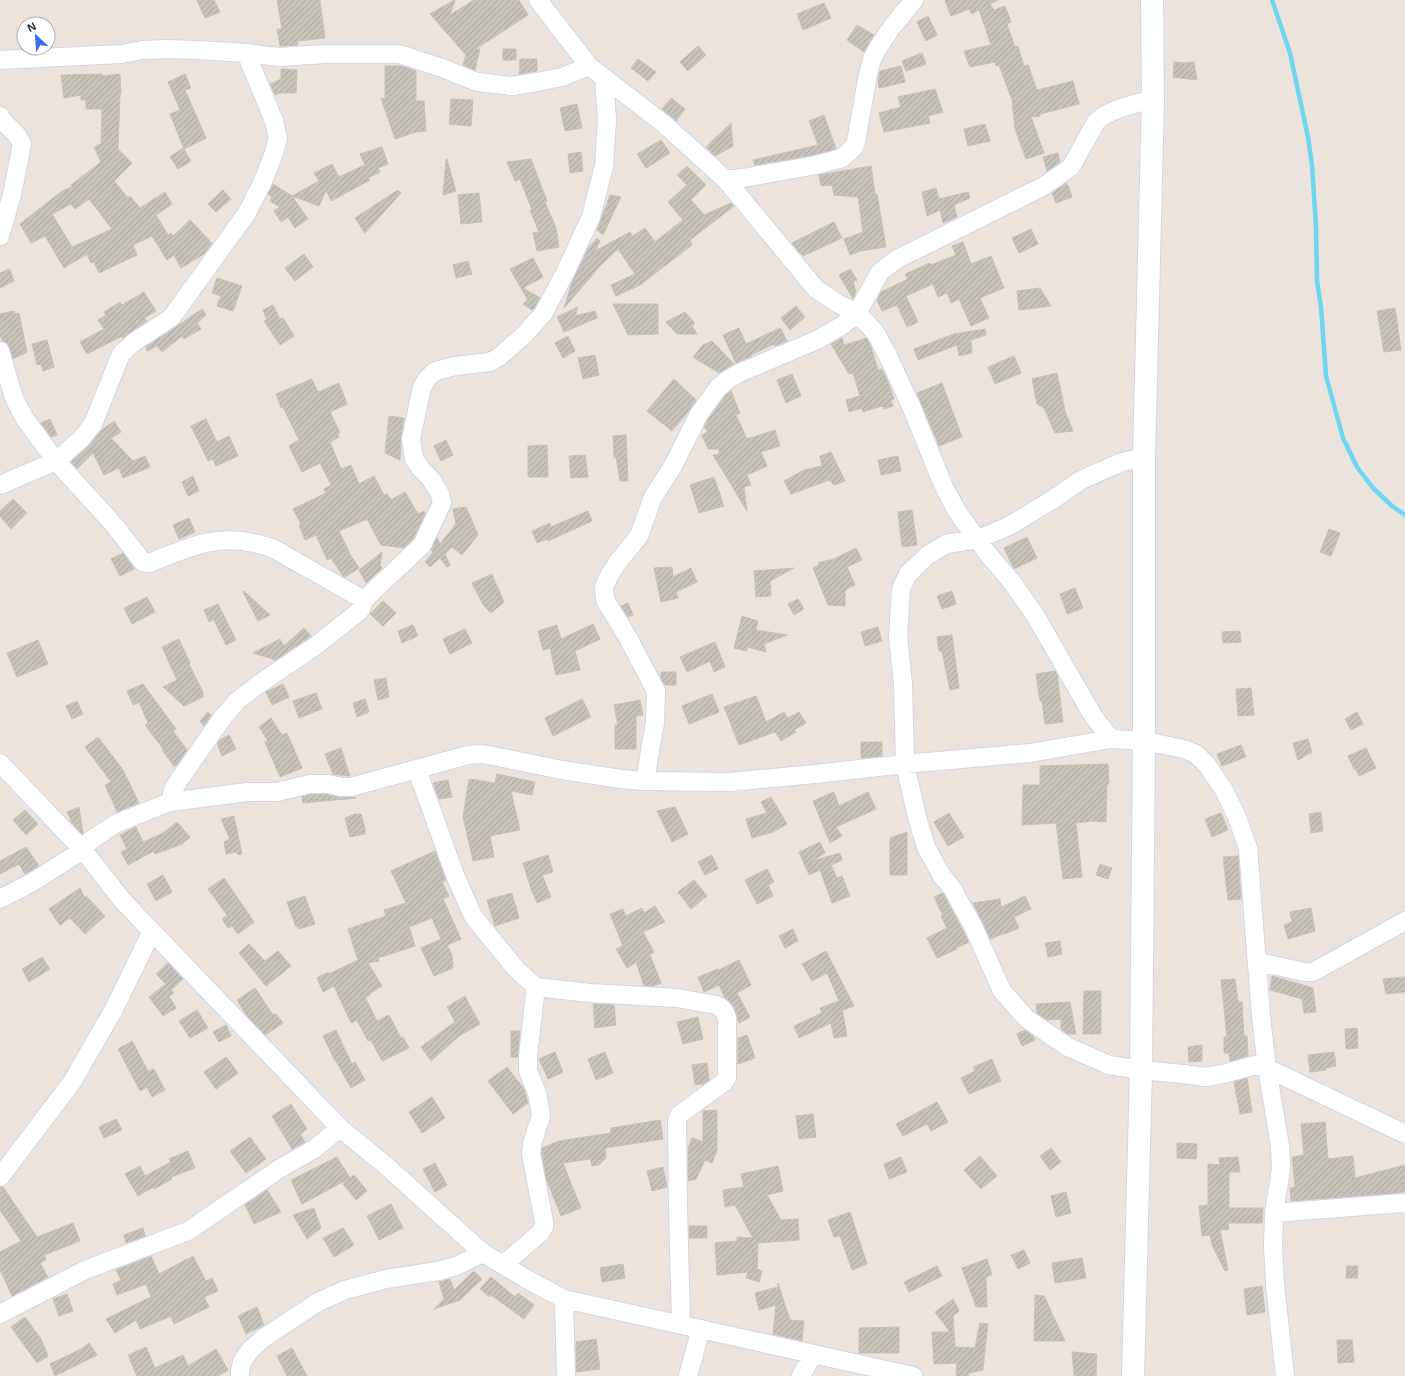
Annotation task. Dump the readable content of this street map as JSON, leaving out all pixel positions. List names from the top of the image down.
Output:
{
  "north": "top left"
}
